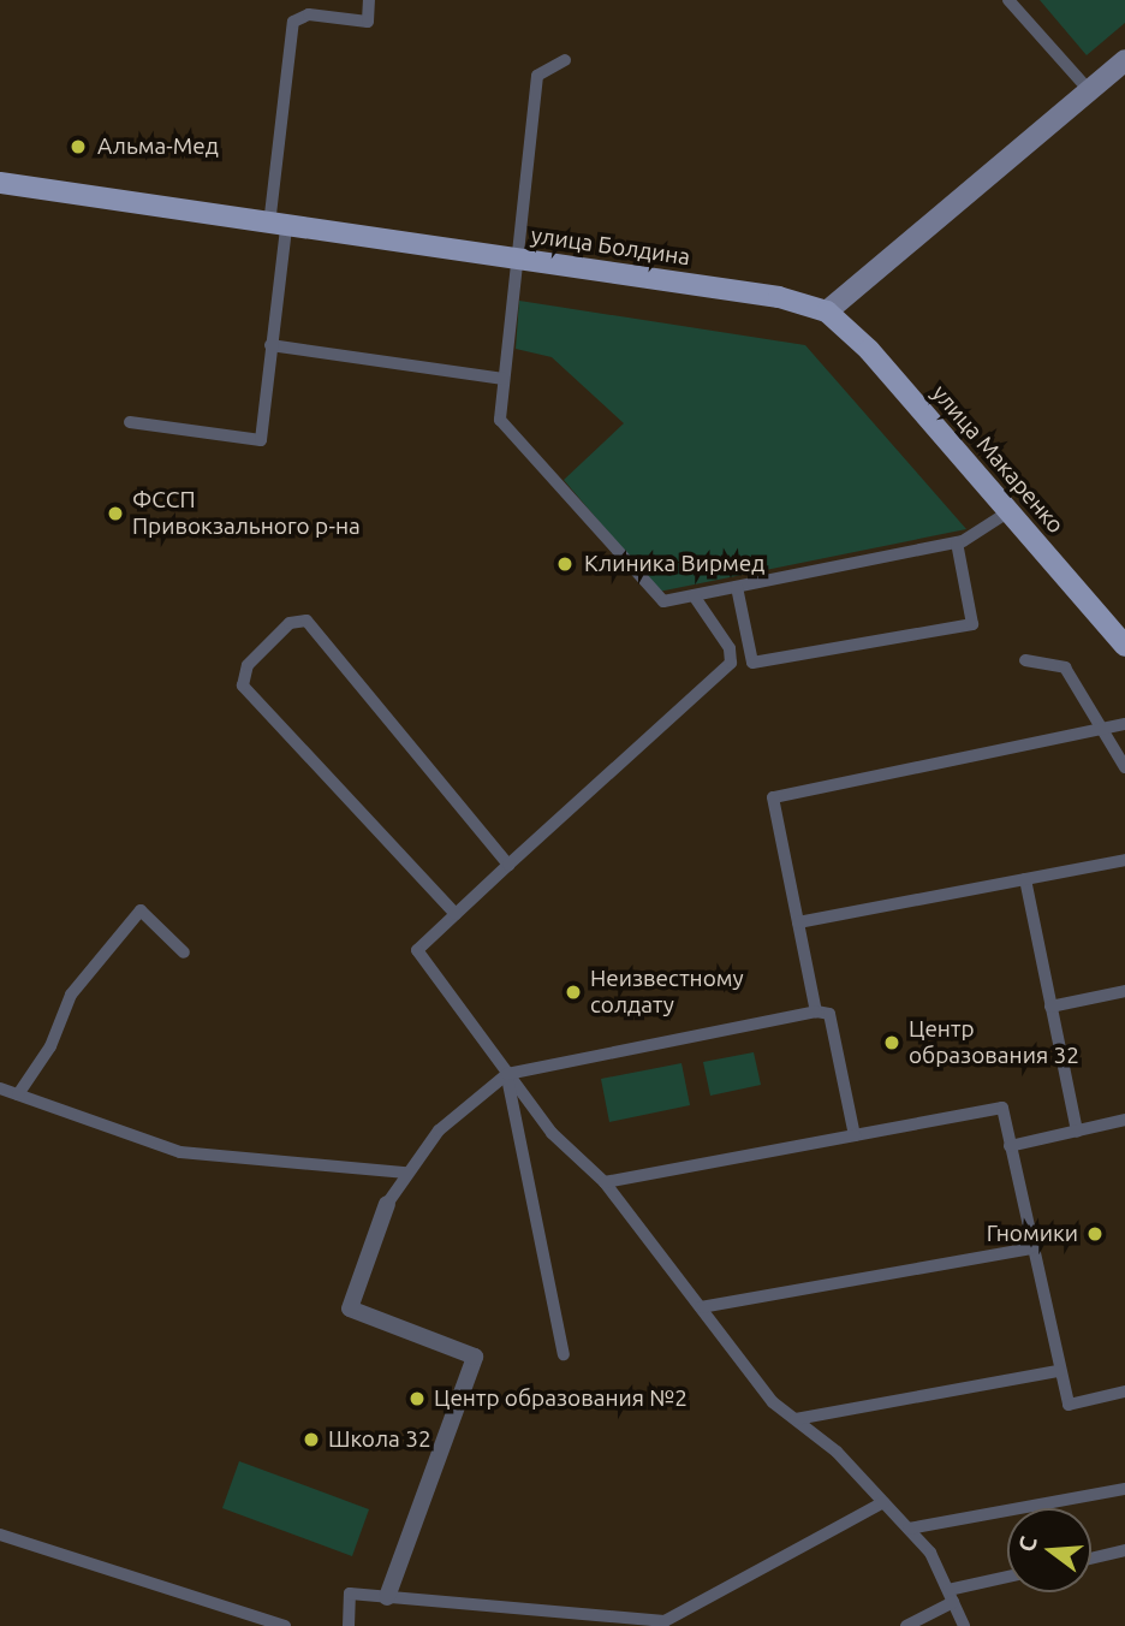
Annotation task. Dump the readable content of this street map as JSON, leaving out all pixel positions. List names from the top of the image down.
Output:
{
  "streets": {
    "main road": ["улица Болдина", "улица Макаренко"]
  },
  "crossings": [
    ["улица Болдина", "улица Макаренко"]
  ],
  "places": [
    "Альма-Мед",
    "ФССП Привокзального р-на",
    "Клиника Вирмед",
    "Неизвестному солдату",
    "Центр образования 32",
    "Гномики",
    "Центр образования №2",
    "Школа 32"
  ],
  "north": "left"
}
